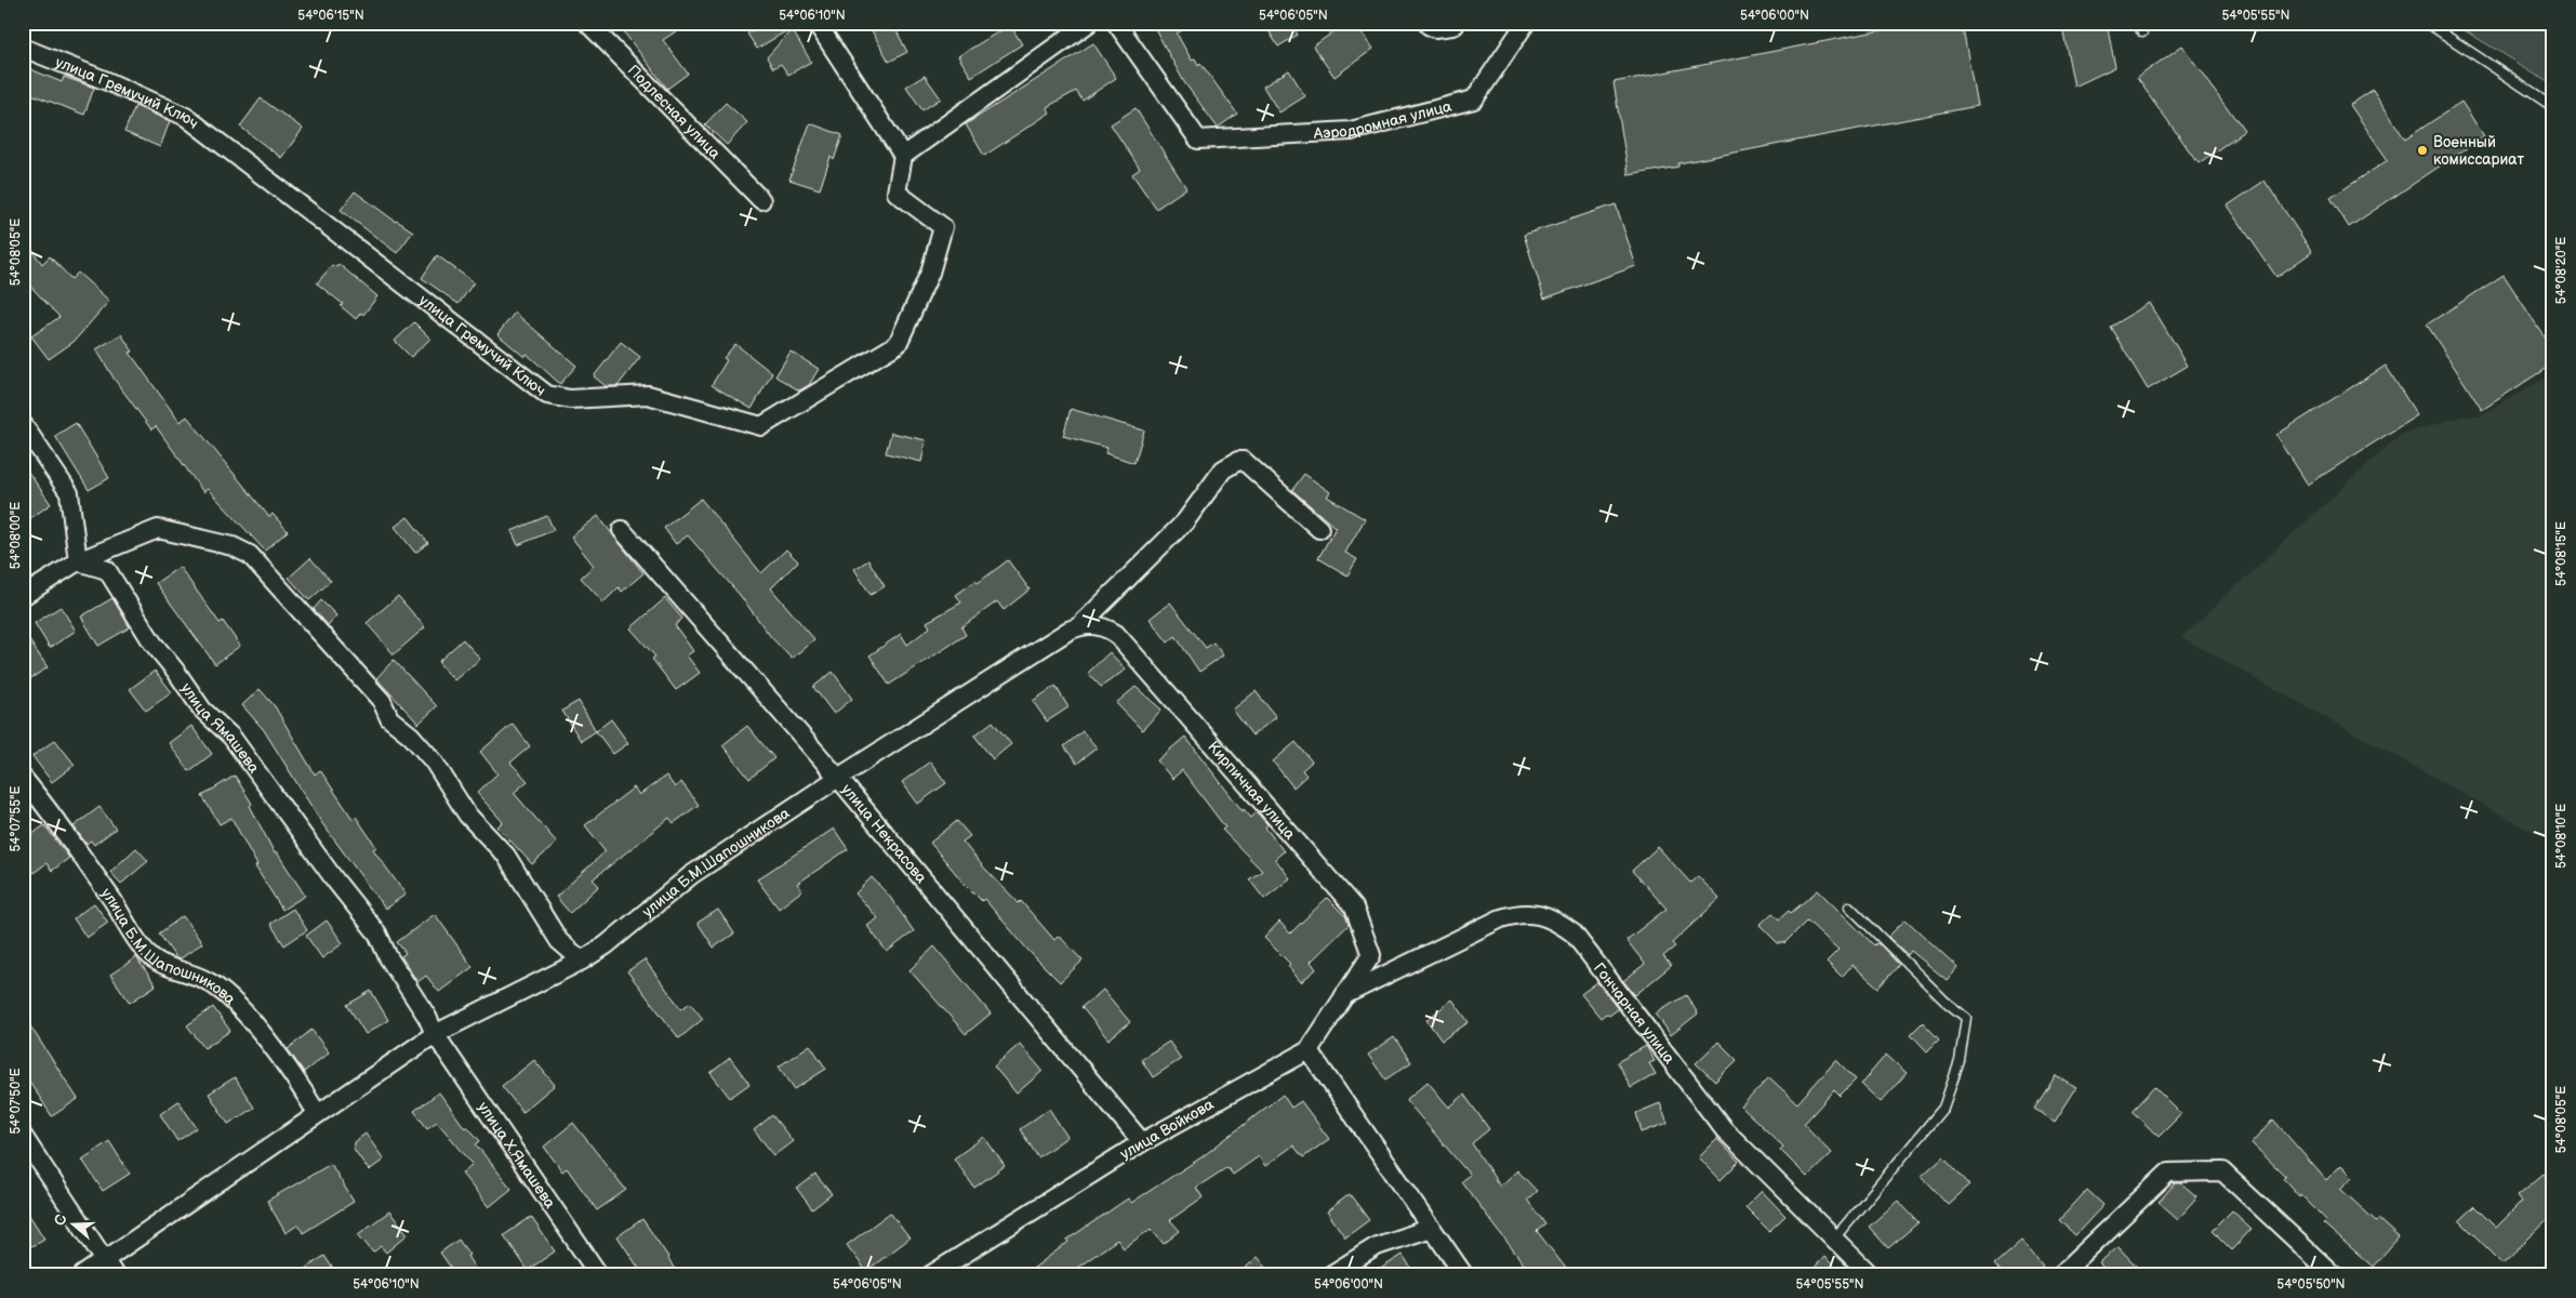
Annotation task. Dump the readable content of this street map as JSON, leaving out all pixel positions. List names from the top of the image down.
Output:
{
  "streets": {
    "street": [
      "улица Гремучий Ключ",
      "Подлесная улица",
      "Аэродромная улица",
      "улица Ямашева",
      "Кирпичная улица",
      "улица Некрасова",
      "улица Б.М.Шапошникова",
      "Гончарная улица",
      "улица Войкова",
      "улица Х.Ямашева"
    ]
  },
  "crossings": [
    ["улица Ямашева", "улица Б.М.Шапошникова"],
    ["улица Ямашева", "улица Х.Ямашева"],
    ["Кирпичная улица", "улица Б.М.Шапошникова"],
    ["Кирпичная улица", "улица Войкова"],
    ["улица Некрасова", "улица Б.М.Шапошникова"],
    ["улица Некрасова", "улица Войкова"],
    ["улица Б.М.Шапошникова", "улица Х.Ямашева"],
    ["Гончарная улица", "улица Войкова"]
  ],
  "places": ["Военный комиссариат"],
  "north": "left",
  "coordinates": [
    "54°06'15\"N",
    "54°06'10\"N",
    "54°06'05\"N",
    "54°06'00\"N",
    "54°05'55\"N",
    "54°08'05\"E",
    "54°08'20\"E",
    "54°08'00\"E",
    "54°08'15\"E",
    "54°07'55\"E",
    "54°08'10\"E",
    "54°07'50\"E",
    "54°05'50\"N"
  ]
}
